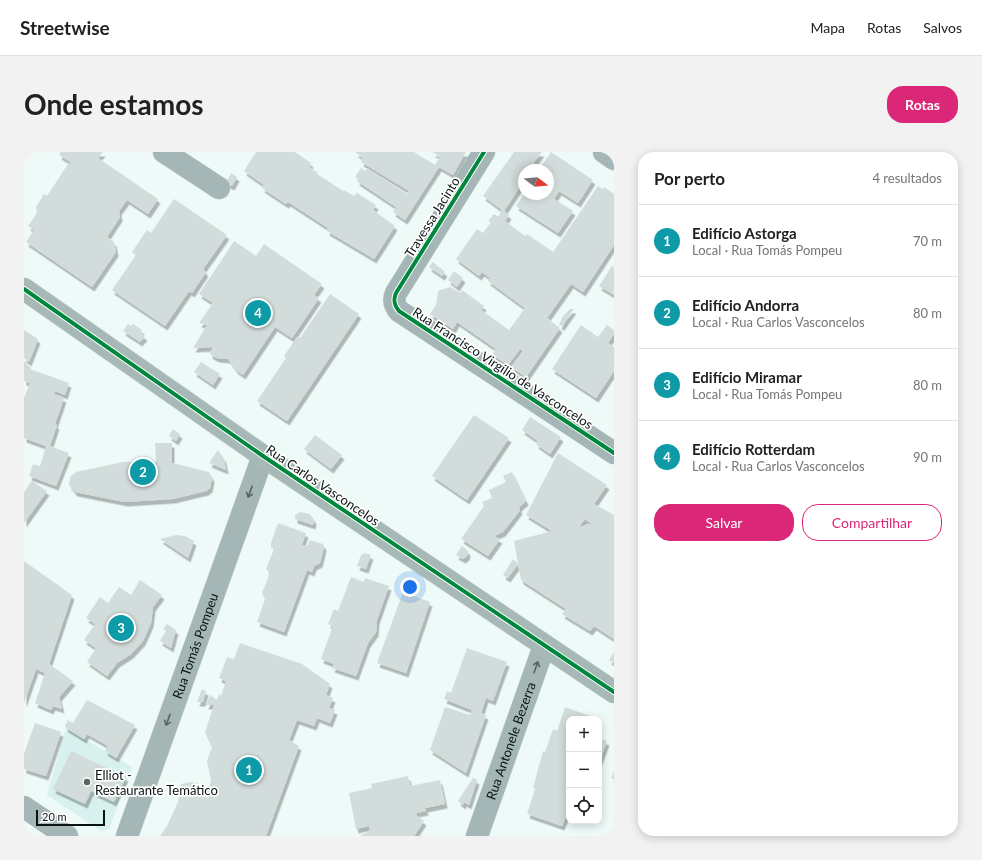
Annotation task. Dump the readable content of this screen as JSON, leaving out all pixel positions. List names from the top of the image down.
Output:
{
  "streets": {
    "main road": ["Rua Carlos Vasconcelos"],
    "street": [
      "Travessa Jacinto",
      "Rua Francisco Virgílio de Vasconcelos",
      "Rua Tomás Pompeu",
      "Rua Antonele Bezerra"
    ]
  },
  "crossings": [
    ["Travessa Jacinto", "Rua Francisco Virgílio de Vasconcelos"],
    ["Rua Carlos Vasconcelos", "Rua Tomás Pompeu"],
    ["Rua Carlos Vasconcelos", "Rua Antonele Bezerra"]
  ],
  "one_way": ["Rua Tomás Pompeu", "Rua Antonele Bezerra"],
  "places": ["Elliot - Restaurante Temático"],
  "scale_bar": "20 m",
  "north": "right",
  "page": {
    "header": "Streetwise",
    "nav": ["Mapa", "Rotas", "Salvos"],
    "buttons": [
      "Rotas",
      ["Salvar", "Compartilhar"]
    ],
    "title": "Onde estamos",
    "heading": ["Por perto", "4 resultados"],
    "list": [
      {
        "mark": "1",
        "name": "Edifício Astorga",
        "note": "Local · Rua Tomás Pompeu",
        "value": "70 m"
      },
      {
        "mark": "2",
        "name": "Edifício Andorra",
        "note": "Local · Rua Carlos Vasconcelos",
        "value": "80 m"
      },
      {
        "mark": "3",
        "name": "Edifício Miramar",
        "note": "Local · Rua Tomás Pompeu",
        "value": "80 m"
      },
      {
        "mark": "4",
        "name": "Edifício Rotterdam",
        "note": "Local · Rua Carlos Vasconcelos",
        "value": "90 m"
      }
    ],
    "pins": [
      "4",
      "2",
      "3",
      "1"
    ],
    "map_buttons": ["+", "−"],
    "scale": "20 m"
  }
}
